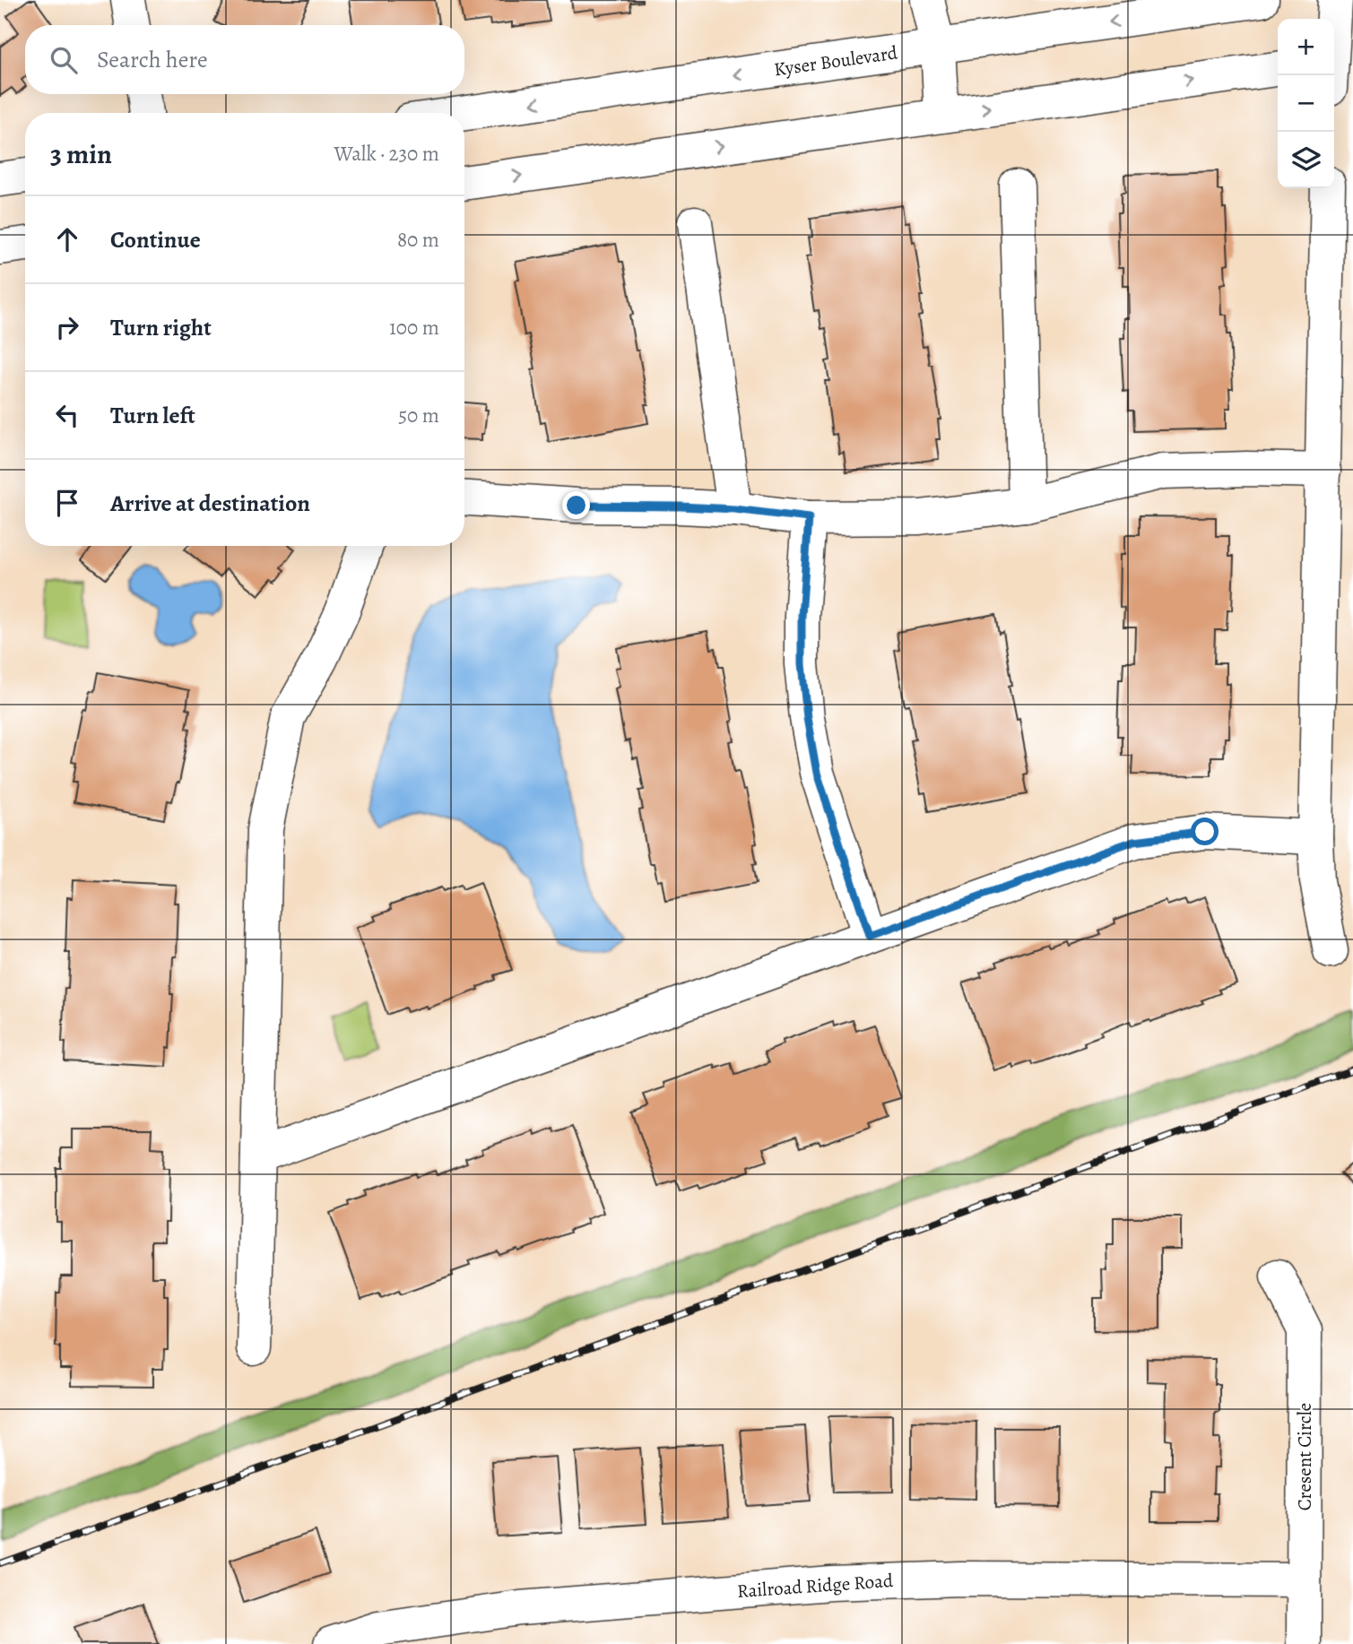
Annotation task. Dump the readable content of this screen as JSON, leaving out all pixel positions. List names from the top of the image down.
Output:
{
  "streets": {
    "street": ["Kyser Boulevard", "Cresent Circle", "Railroad Ridge Road"]
  },
  "crossings": [
    ["Cresent Circle", "Railroad Ridge Road"]
  ],
  "page": {
    "map_buttons": ["+", "−"],
    "search": "Search here",
    "heading": ["3 min", "Walk · 230 m"],
    "list": [
      ["Continue", "80 m"],
      ["Turn right", "100 m"],
      ["Turn left", "50 m"],
      "Arrive at destination"
    ]
  }
}
